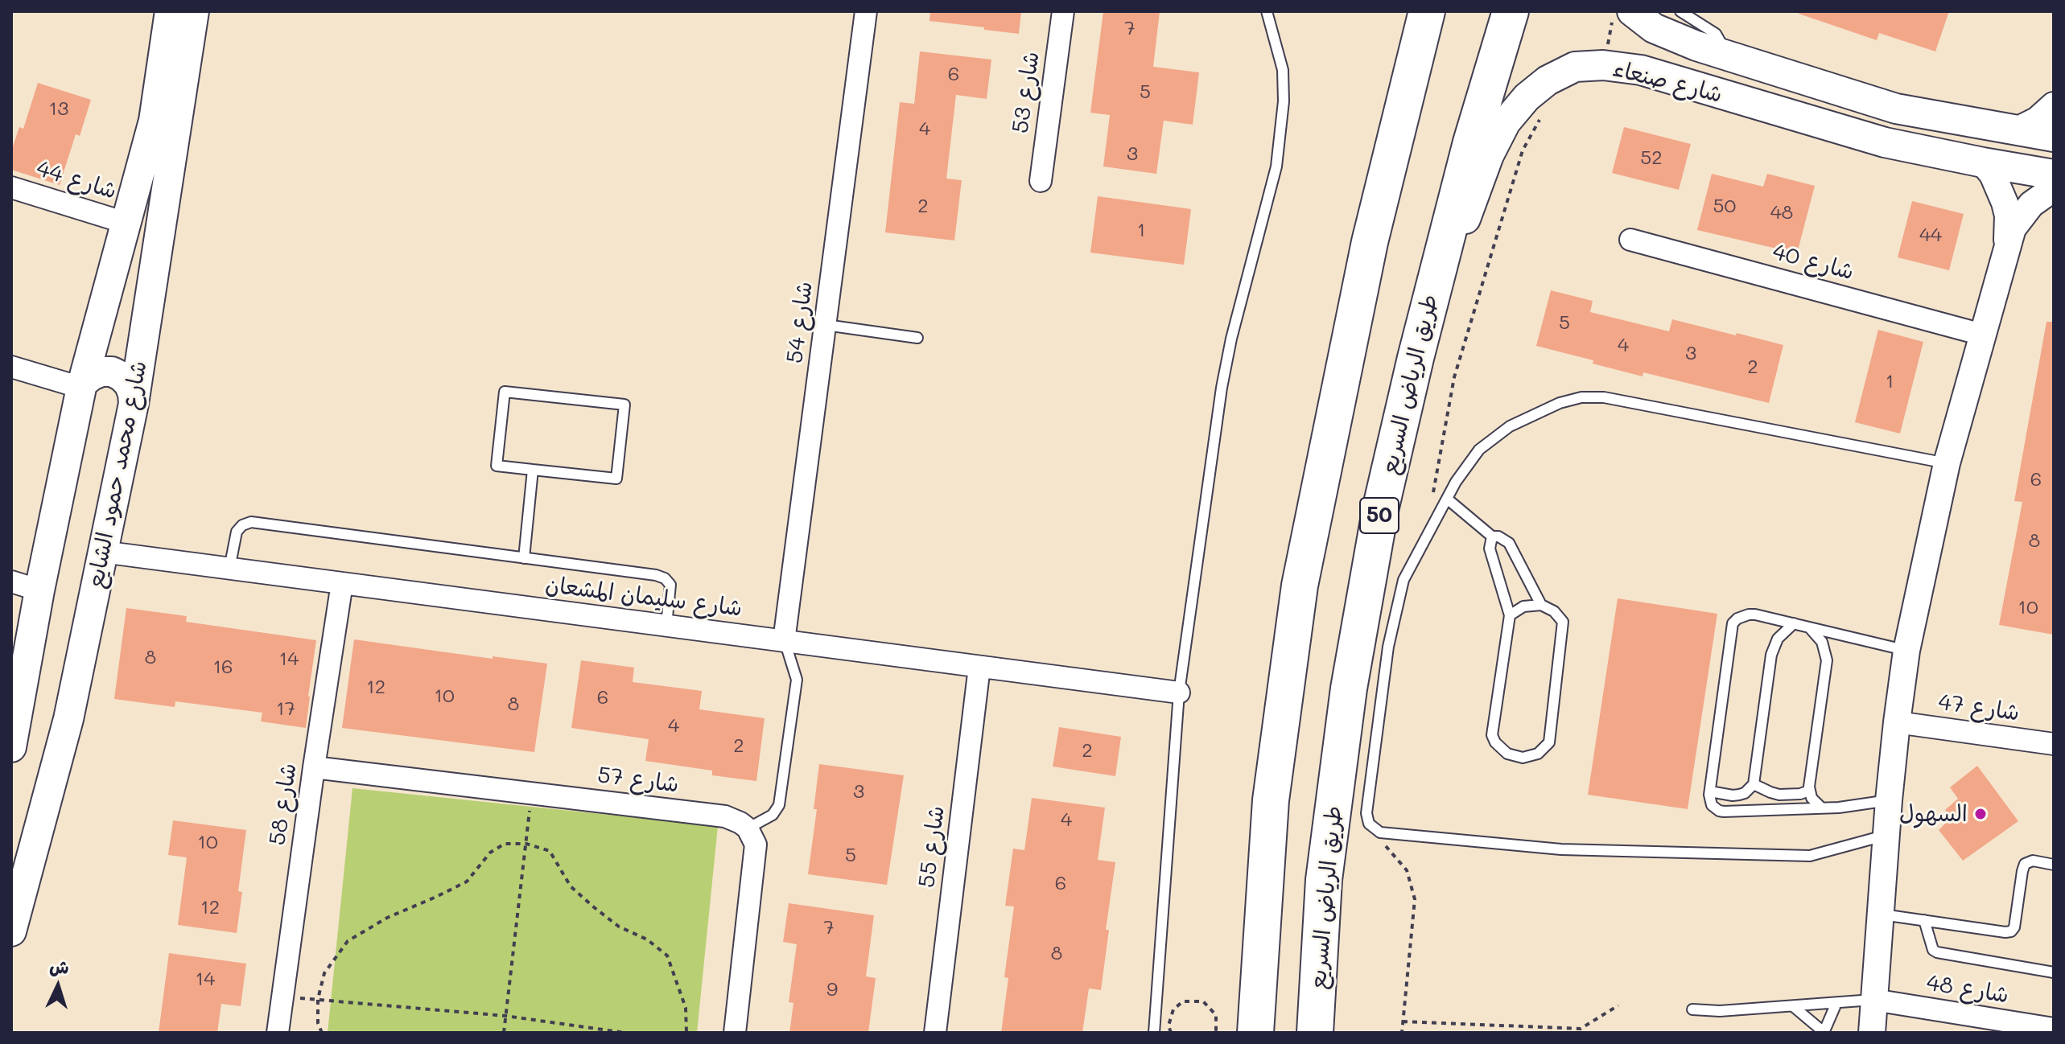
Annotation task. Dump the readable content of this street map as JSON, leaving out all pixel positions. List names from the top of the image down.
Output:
{
  "streets": {
    "highway": ["طريق الرياض السريع", "50"],
    "main road": ["شارع صنعاء", "شارع محمد حمود الشايع"],
    "street": [
      "شارع 53",
      "شارع 44",
      "شارع 40",
      "شارع 54",
      "شارع سليمان المشعان",
      "شارع 47",
      "شارع 57",
      "شارع 58",
      "شارع 55",
      "شارع 48"
    ]
  },
  "crossings": [
    ["شارع صنعاء", "طريق الرياض السريع"],
    ["شارع 54", "شارع سليمان المشعان"],
    ["شارع محمد حمود الشايع", "شارع سليمان المشعان"],
    ["شارع سليمان المشعان", "شارع 58"],
    ["شارع سليمان المشعان", "شارع 55"],
    ["شارع 57", "شارع 58"]
  ],
  "places": ["السهول"],
  "house_numbers": [
    "7",
    "6",
    "5",
    "13",
    "4",
    "3",
    "52",
    "2",
    "50",
    "48",
    "1",
    "44",
    "5",
    "4",
    "3",
    "2",
    "1",
    "6",
    "8",
    "10",
    "8",
    "14",
    "16",
    "12",
    "10",
    "6",
    "8",
    "17",
    "4",
    "2",
    "2",
    "3",
    "4",
    "10",
    "5",
    "6",
    "12",
    "7",
    "8",
    "14",
    "9"
  ],
  "north": "top"
}
